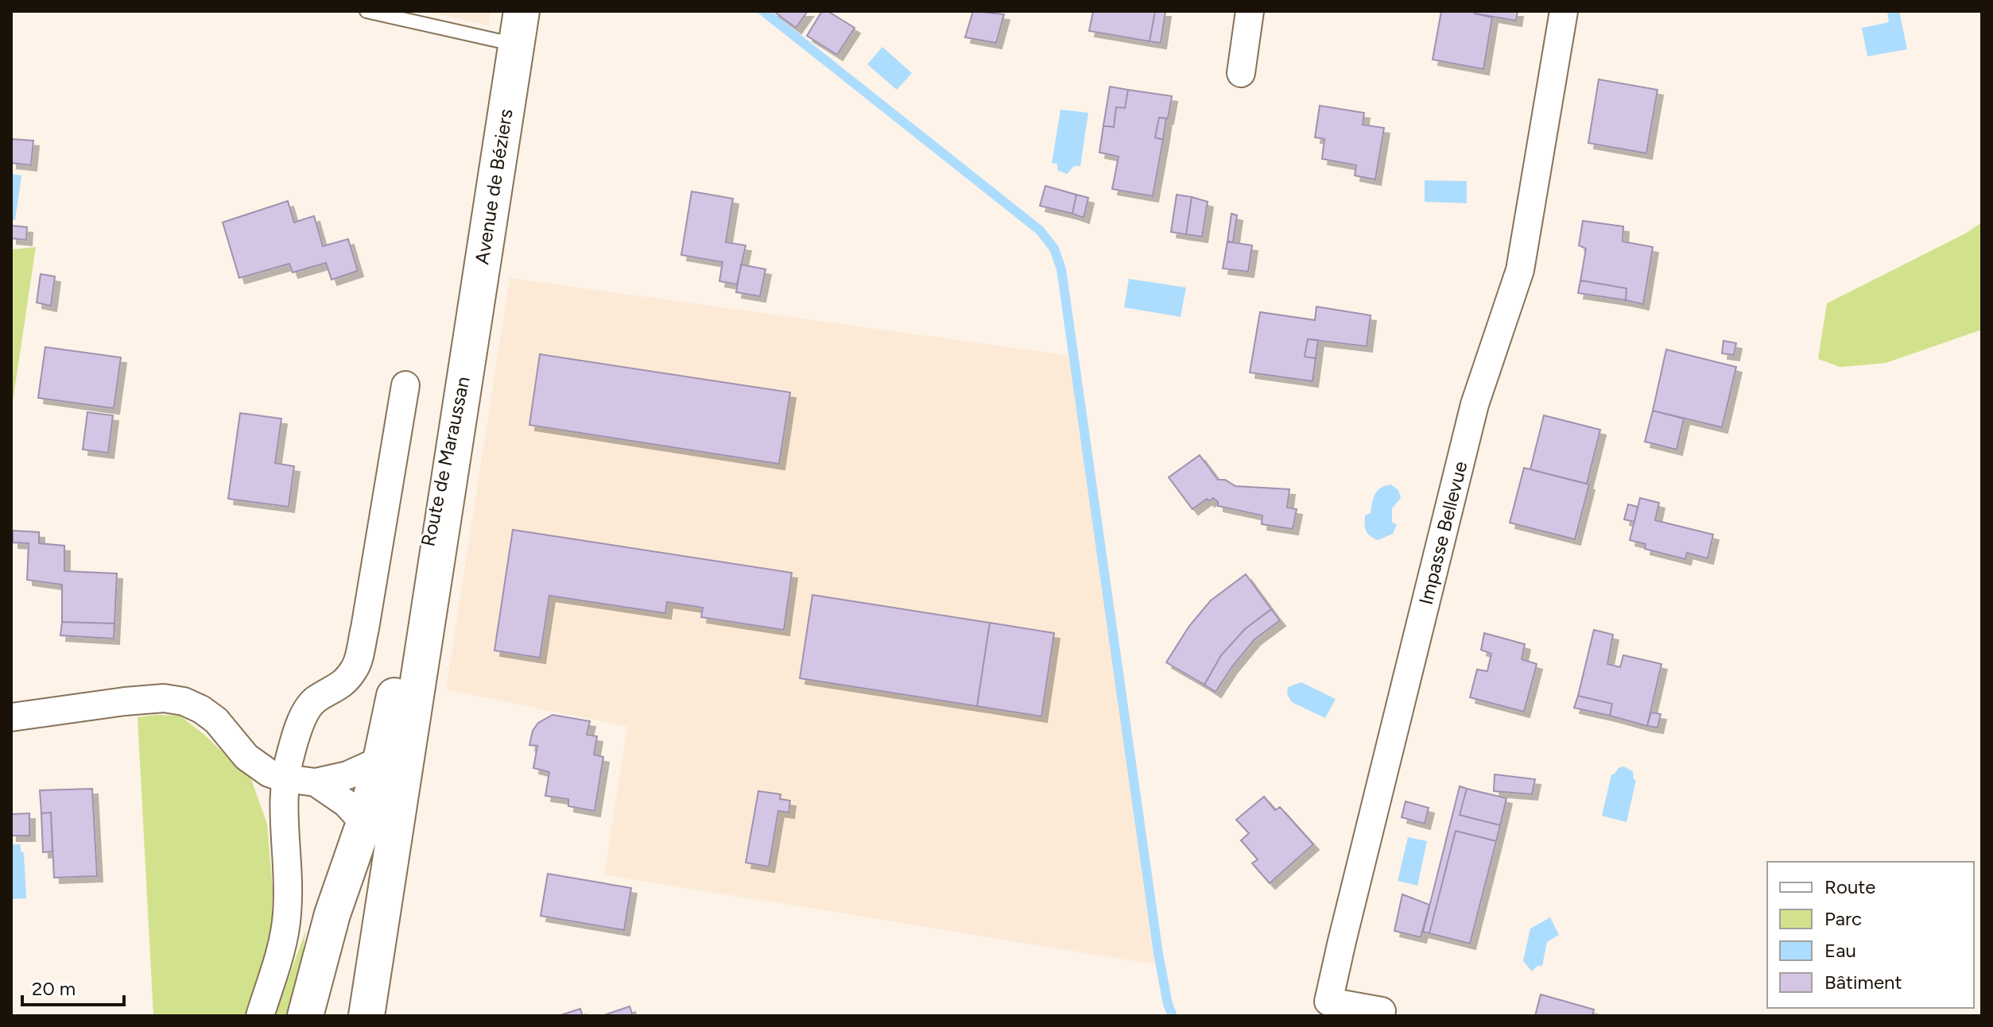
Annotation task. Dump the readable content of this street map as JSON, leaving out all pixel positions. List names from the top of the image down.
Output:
{
  "streets": {
    "main road": ["Avenue de Béziers", "Route de Maraussan"],
    "street": ["Impasse Bellevue"]
  },
  "crossings": [
    ["Avenue de Béziers", "Route de Maraussan"]
  ],
  "legend": [
    "Route",
    "Parc",
    "Eau",
    "Bâtiment"
  ],
  "scale_bar": "20 m"
}
